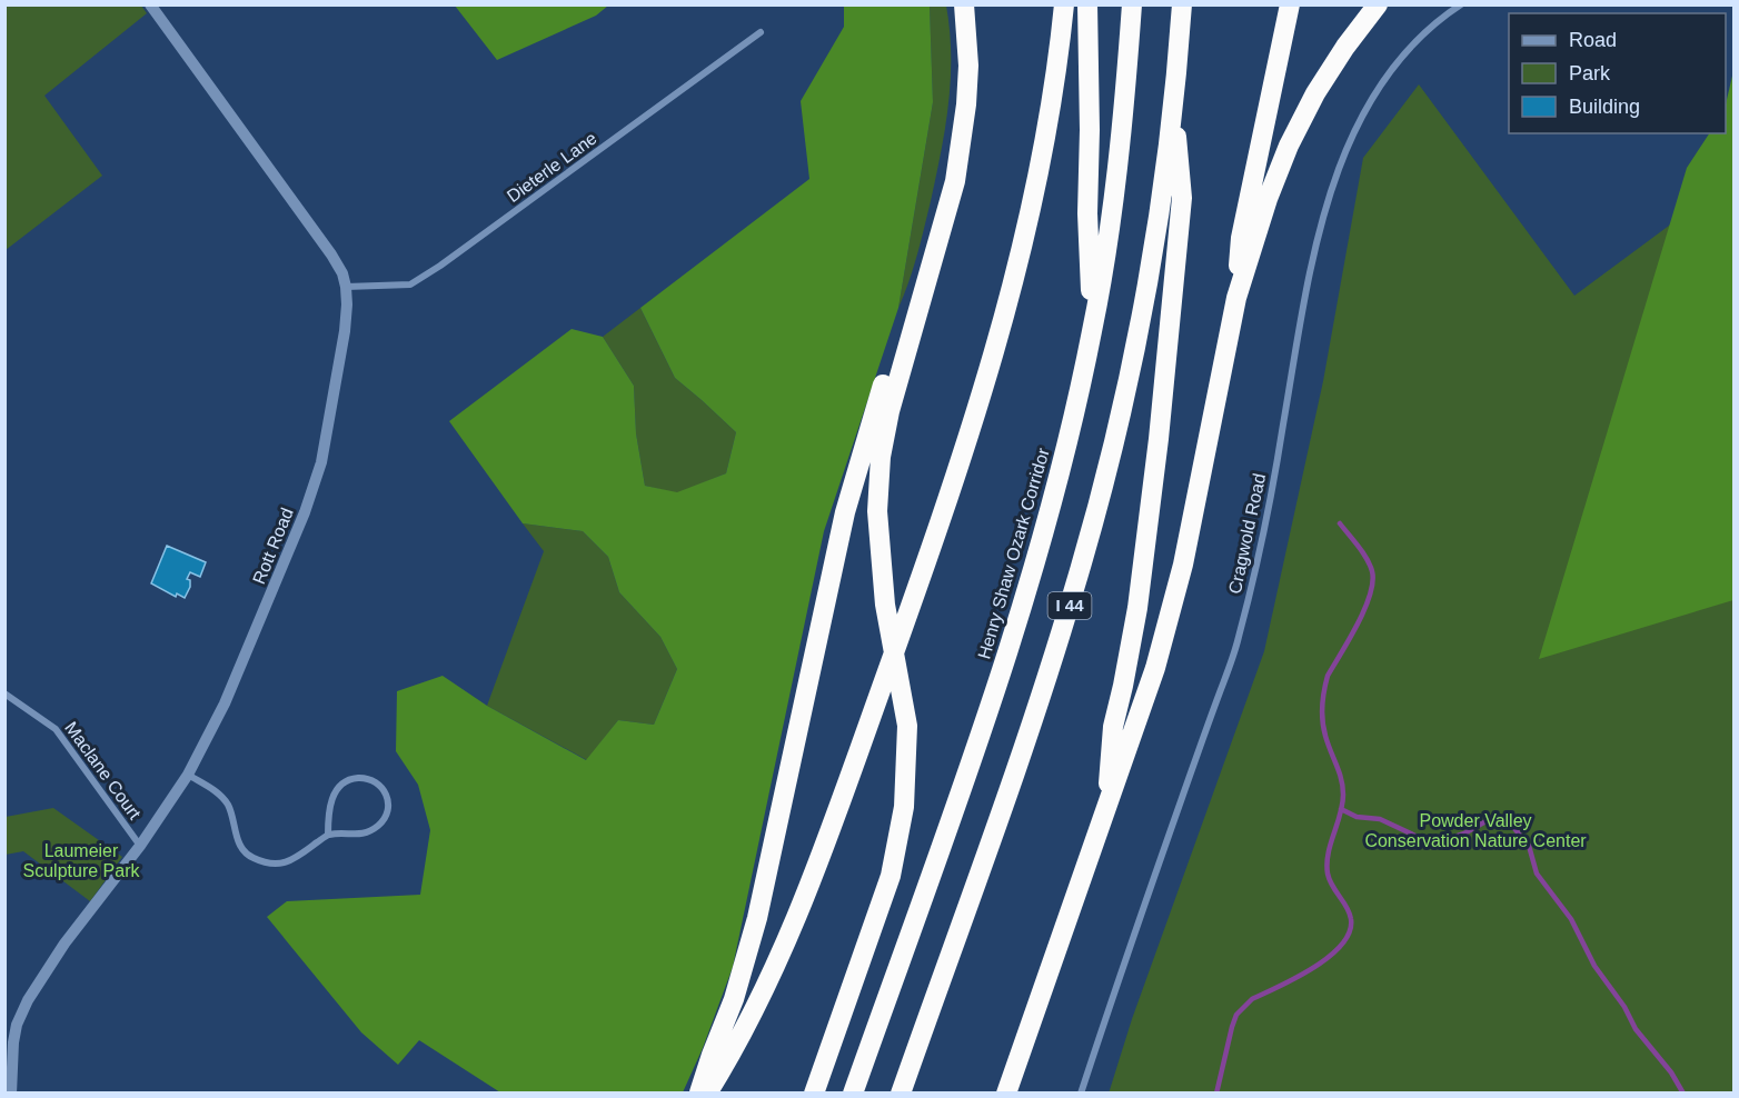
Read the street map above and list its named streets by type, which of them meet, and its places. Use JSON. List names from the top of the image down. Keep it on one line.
{"streets":{"highway":["Henry Shaw Ozark Corridor","I 44"],"street":["Dieterle Lane","Cragwold Road","Rott Road","Maclane Court"]},"crossings":[["Dieterle Lane","Rott Road"],["Rott Road","Maclane Court"]],"parks":["Powder Valley Conservation Nature Center","Laumeier Sculpture Park"],"legend":["Road","Park","Building"]}
